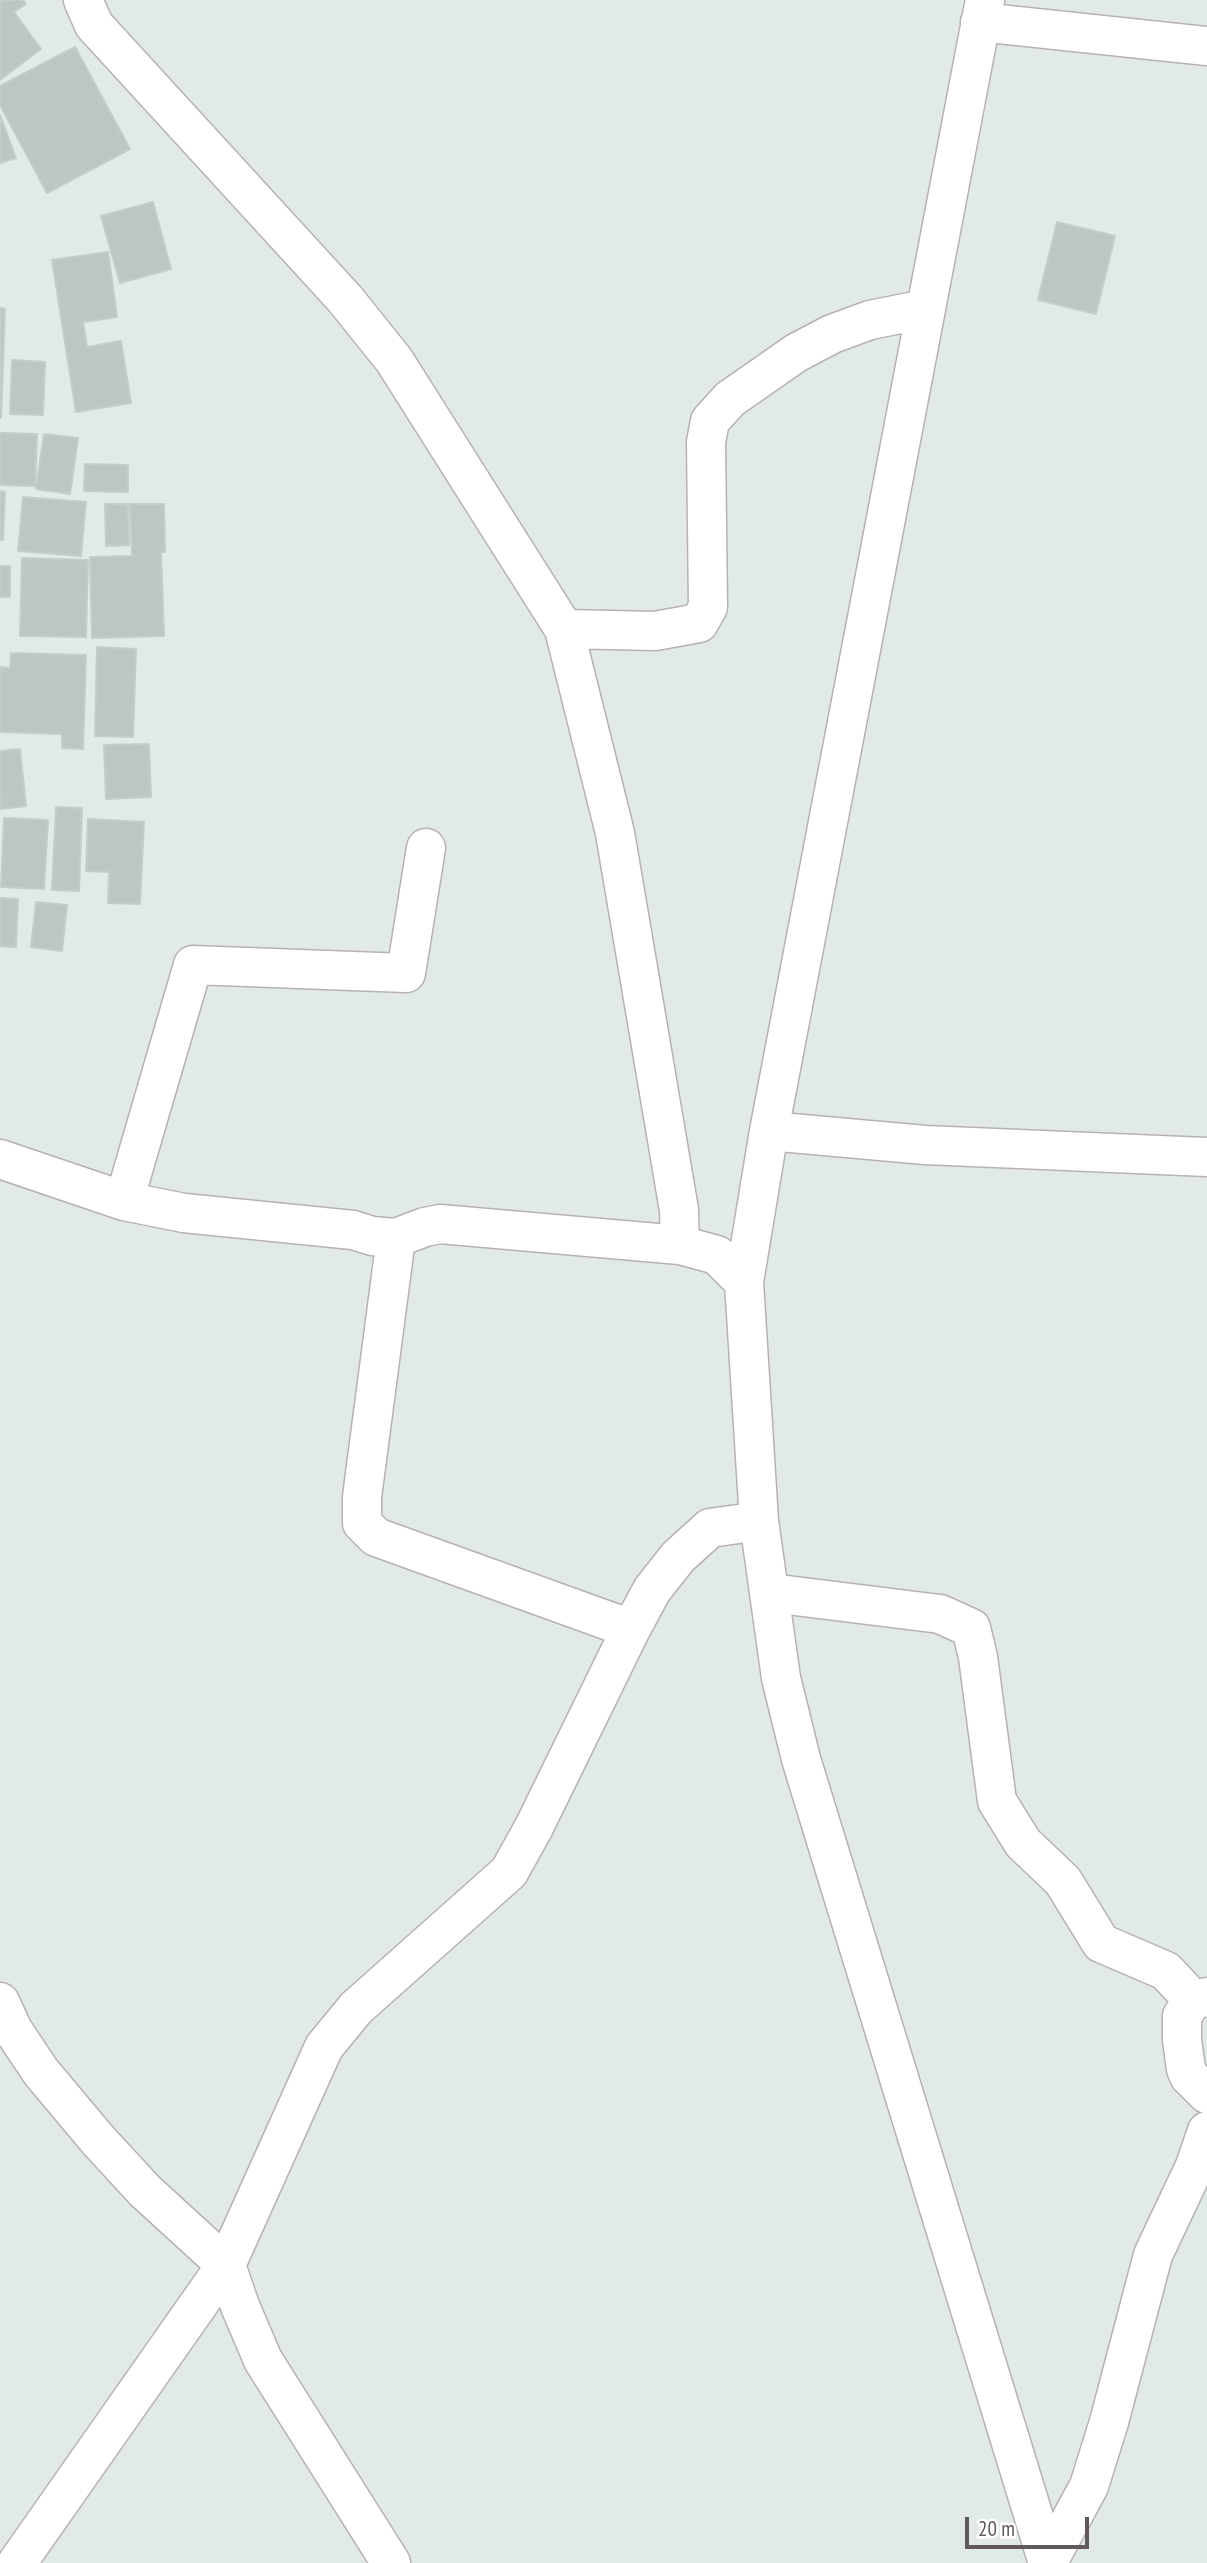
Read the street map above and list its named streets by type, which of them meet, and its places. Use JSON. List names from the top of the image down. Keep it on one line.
{"scale_bar":"20 m"}
